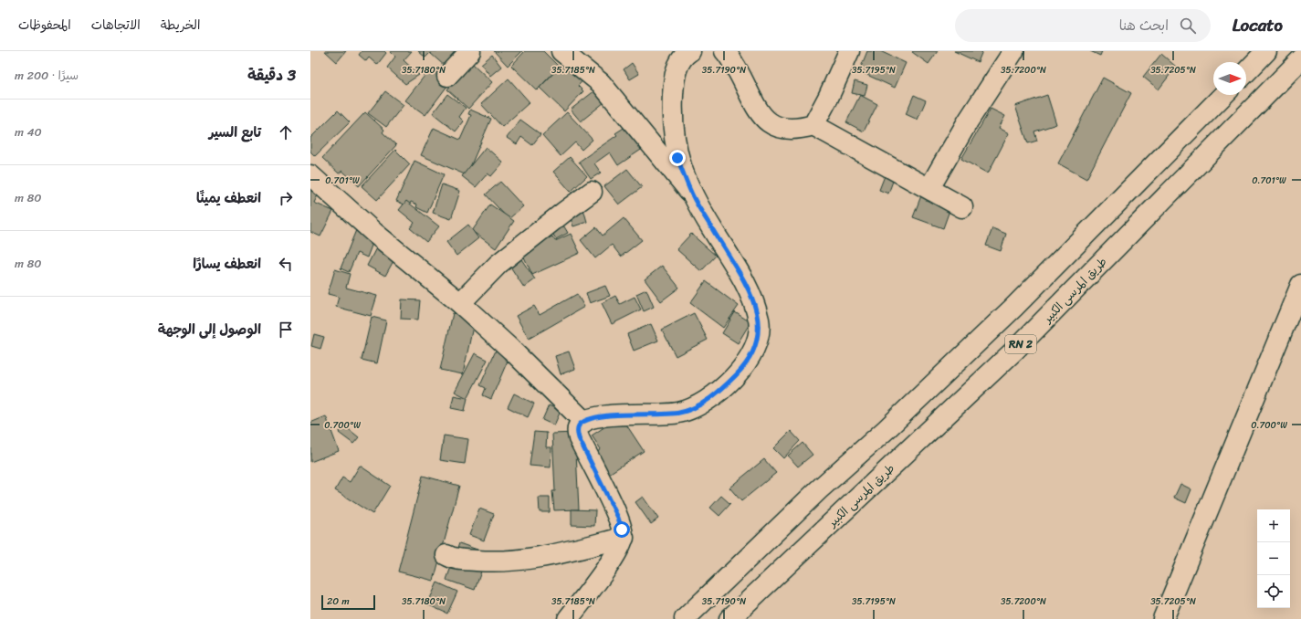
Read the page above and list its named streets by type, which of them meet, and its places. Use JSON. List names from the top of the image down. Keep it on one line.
{"streets":{"main road":["طريق المرسى الكبير","RN 2"]},"scale_bar":"20 m","north":"right","page":{"header":"Locato","search":"ابحث هنا","nav":["الخريطة","الاتجاهات","المحفوظات"],"heading":["3 دقيقة","سيرًا · 200 m"],"list":[["تابع السير","40 m"],["انعطف يمينًا","80 m"],["انعطف يسارًا","80 m"],"الوصول إلى الوجهة"],"map_buttons":["+","−"],"scale":"20 m"},"coordinates":["35.7180°N","35.7185°N","35.7190°N","35.7195°N","35.7200°N","35.7205°N","0.701°W","0.700°W"]}
